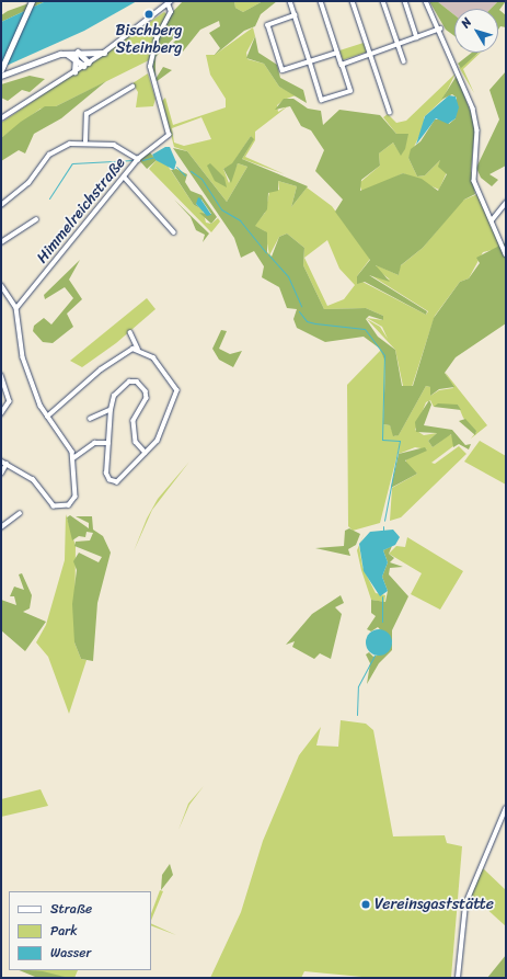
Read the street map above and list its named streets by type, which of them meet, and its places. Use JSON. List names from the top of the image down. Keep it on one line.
{"streets":{"street":["Himmelreichstraße"]},"places":["Bischberg Steinberg","Vereinsgaststätte"],"legend":["Straße","Park","Wasser"],"north":"top left"}
